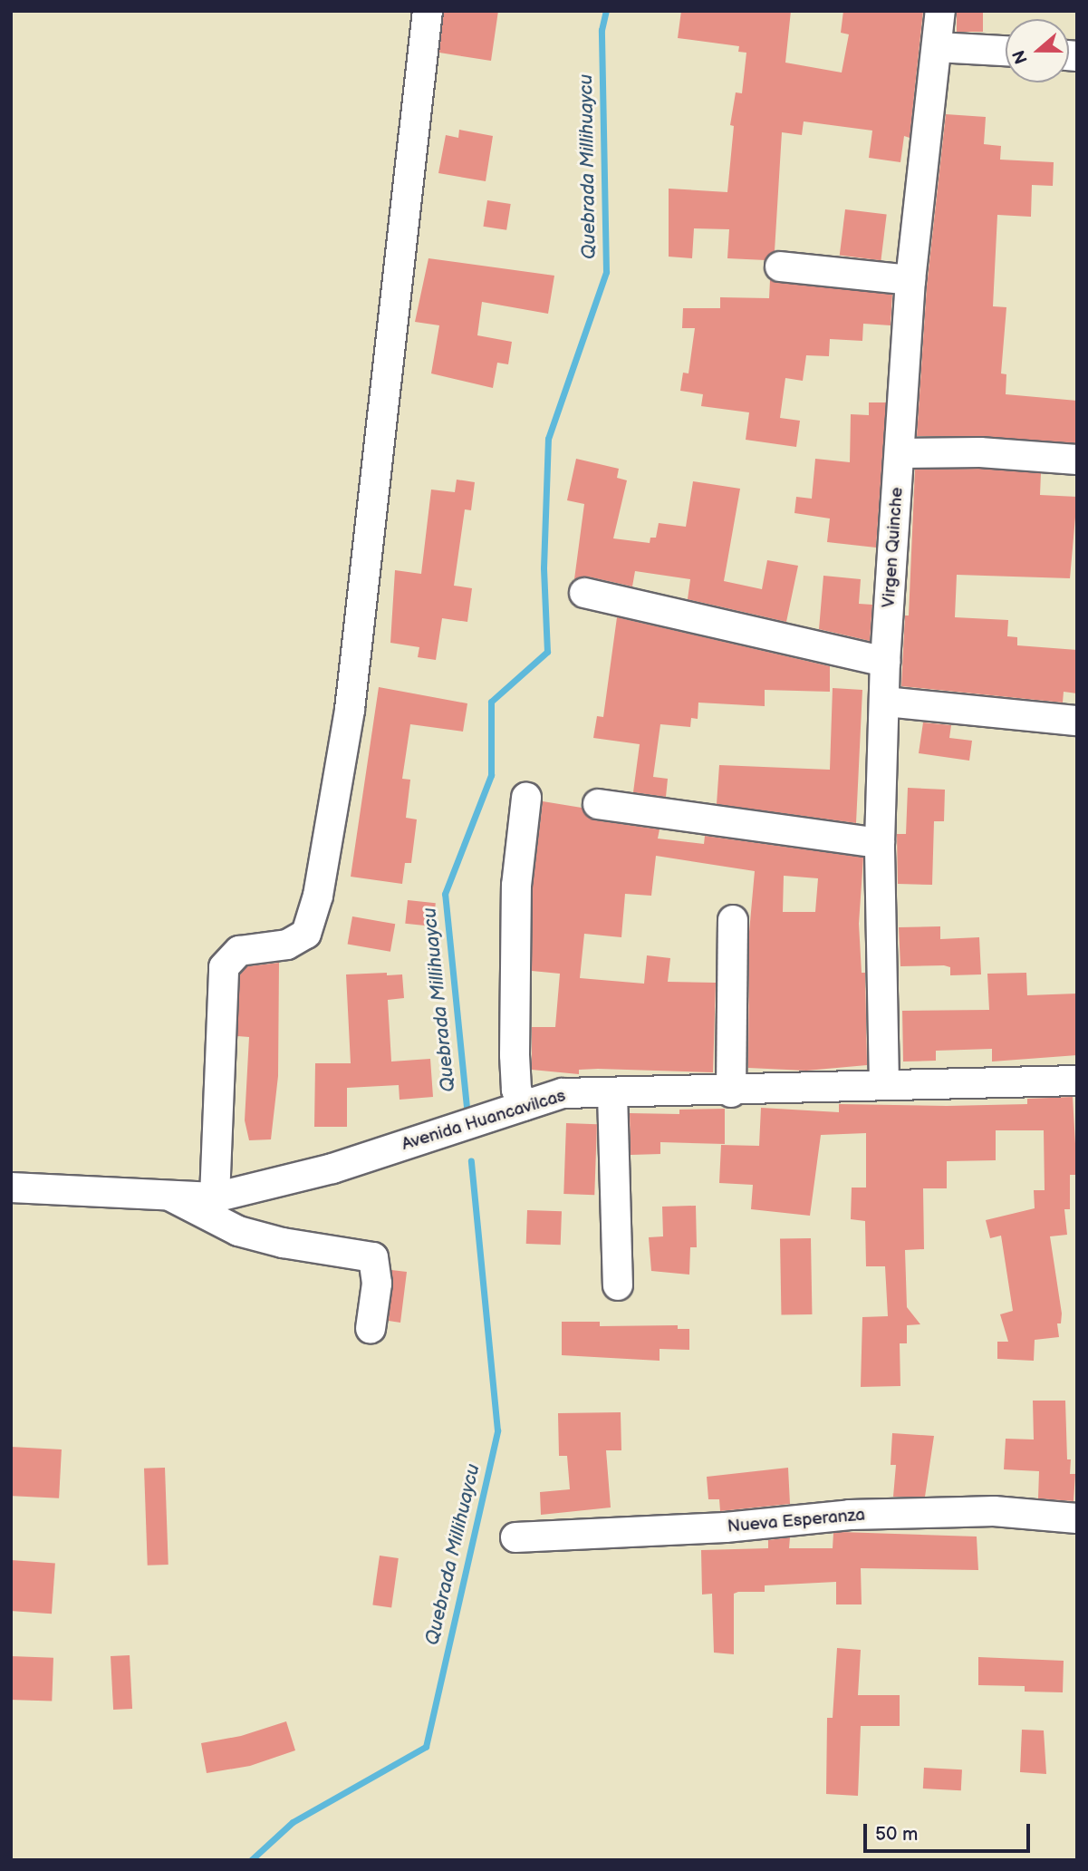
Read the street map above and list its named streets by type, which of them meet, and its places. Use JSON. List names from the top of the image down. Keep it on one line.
{"streets":{"street":["Virgen Quinche","Avenida Huancavilcas","Nueva Esperanza"]},"crossings":[["Virgen Quinche","Avenida Huancavilcas"]],"water":["Quebrada Millihuaycu"],"scale_bar":"50 m","north":"left"}
